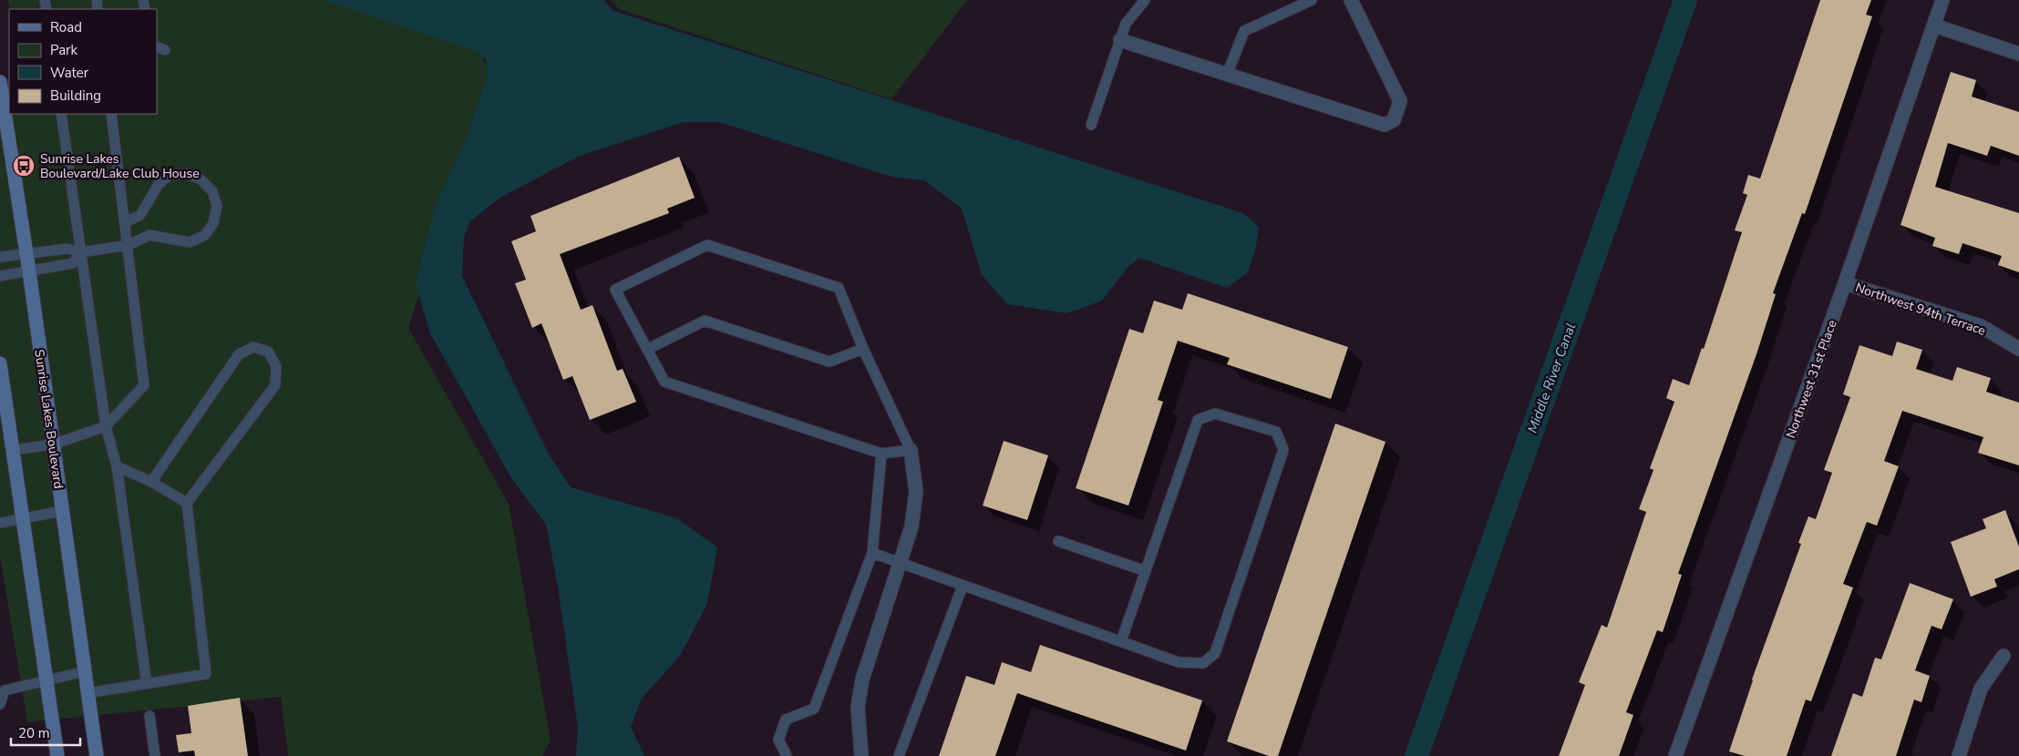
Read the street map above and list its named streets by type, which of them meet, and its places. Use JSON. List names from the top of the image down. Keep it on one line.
{"streets":{"street":["Northwest 94th Terrace","Northwest 31st Place","Sunrise Lakes Boulevard"]},"crossings":[["Northwest 94th Terrace","Northwest 31st Place"]],"water":["Middle River Canal"],"places":{"bus stop":["Sunrise Lakes Boulevard/Lake Club House"]},"legend":["Road","Park","Water","Building"],"scale_bar":"20 m"}
